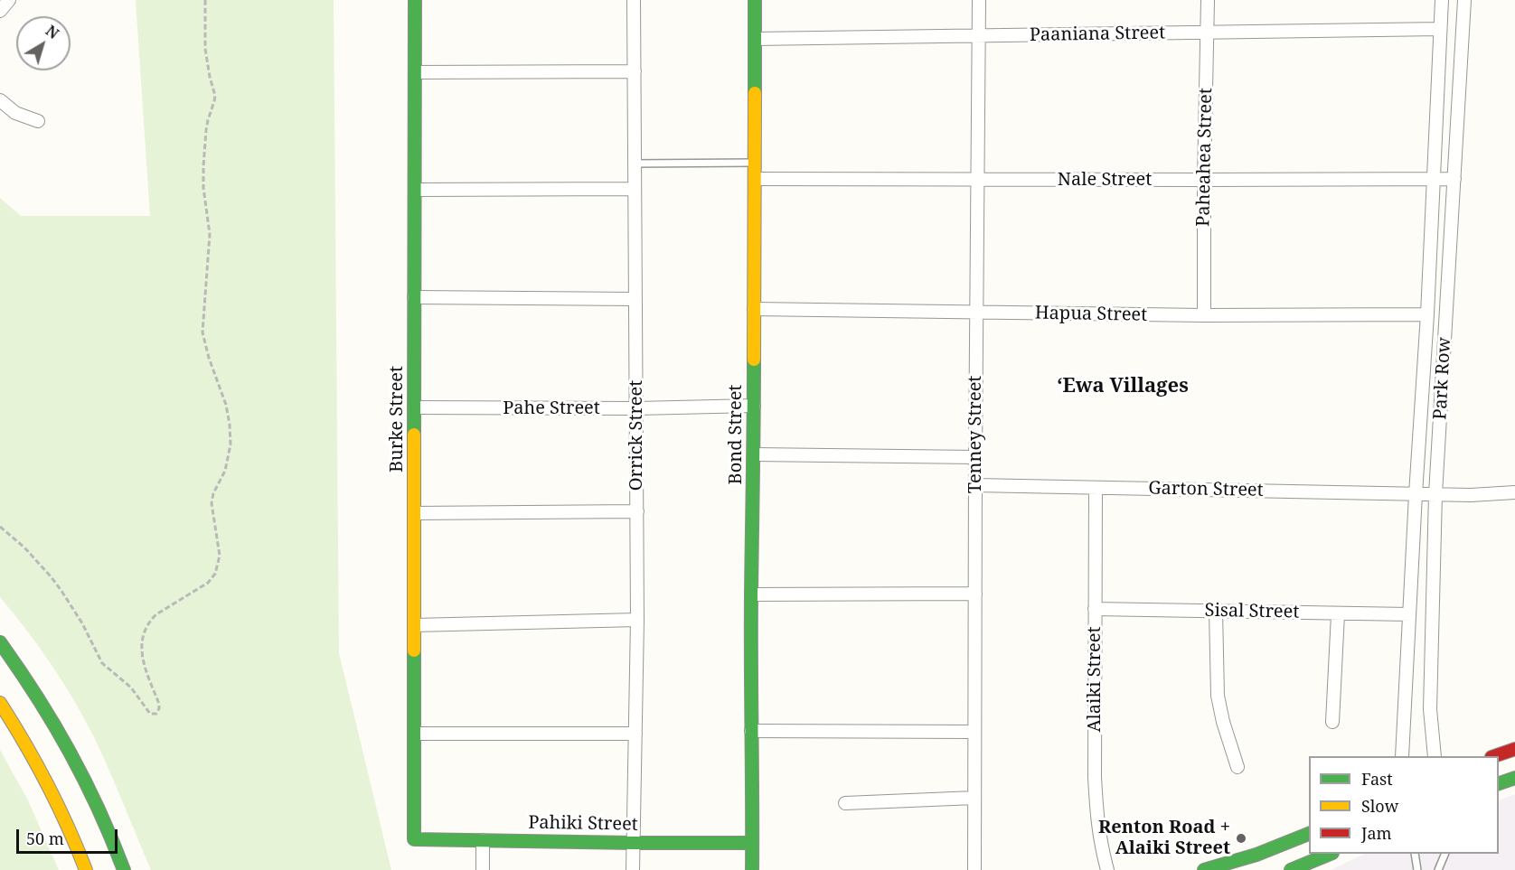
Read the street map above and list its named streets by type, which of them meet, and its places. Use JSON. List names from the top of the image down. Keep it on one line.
{"streets":{"street":["Paaniana Street","Paheahea Street","Nale Street","Hapua Street","Park Row","Pahe Street","Burke Street","Bond Street","Tenney Street","Orrick Street","Garton Street","Sisal Street","Alaiki Street","Pahiki Street"]},"crossings":[["Paaniana Street","Paheahea Street"],["Paaniana Street","Park Row"],["Paaniana Street","Bond Street"],["Paaniana Street","Tenney Street"],["Paheahea Street","Nale Street"],["Paheahea Street","Hapua Street"],["Nale Street","Park Row"],["Nale Street","Bond Street"],["Nale Street","Tenney Street"],["Hapua Street","Park Row"],["Hapua Street","Bond Street"],["Hapua Street","Tenney Street"],["Park Row","Garton Street"],["Park Row","Sisal Street"],["Pahe Street","Burke Street"],["Pahe Street","Bond Street"],["Pahe Street","Orrick Street"],["Burke Street","Pahiki Street"],["Bond Street","Pahiki Street"],["Tenney Street","Garton Street"],["Orrick Street","Pahiki Street"],["Garton Street","Alaiki Street"],["Sisal Street","Alaiki Street"]],"districts":["‘Ewa Villages"],"places":["Renton Road + Alaiki Street"],"legend":["Fast","Slow","Jam"],"scale_bar":"50 m","north":"top right"}
